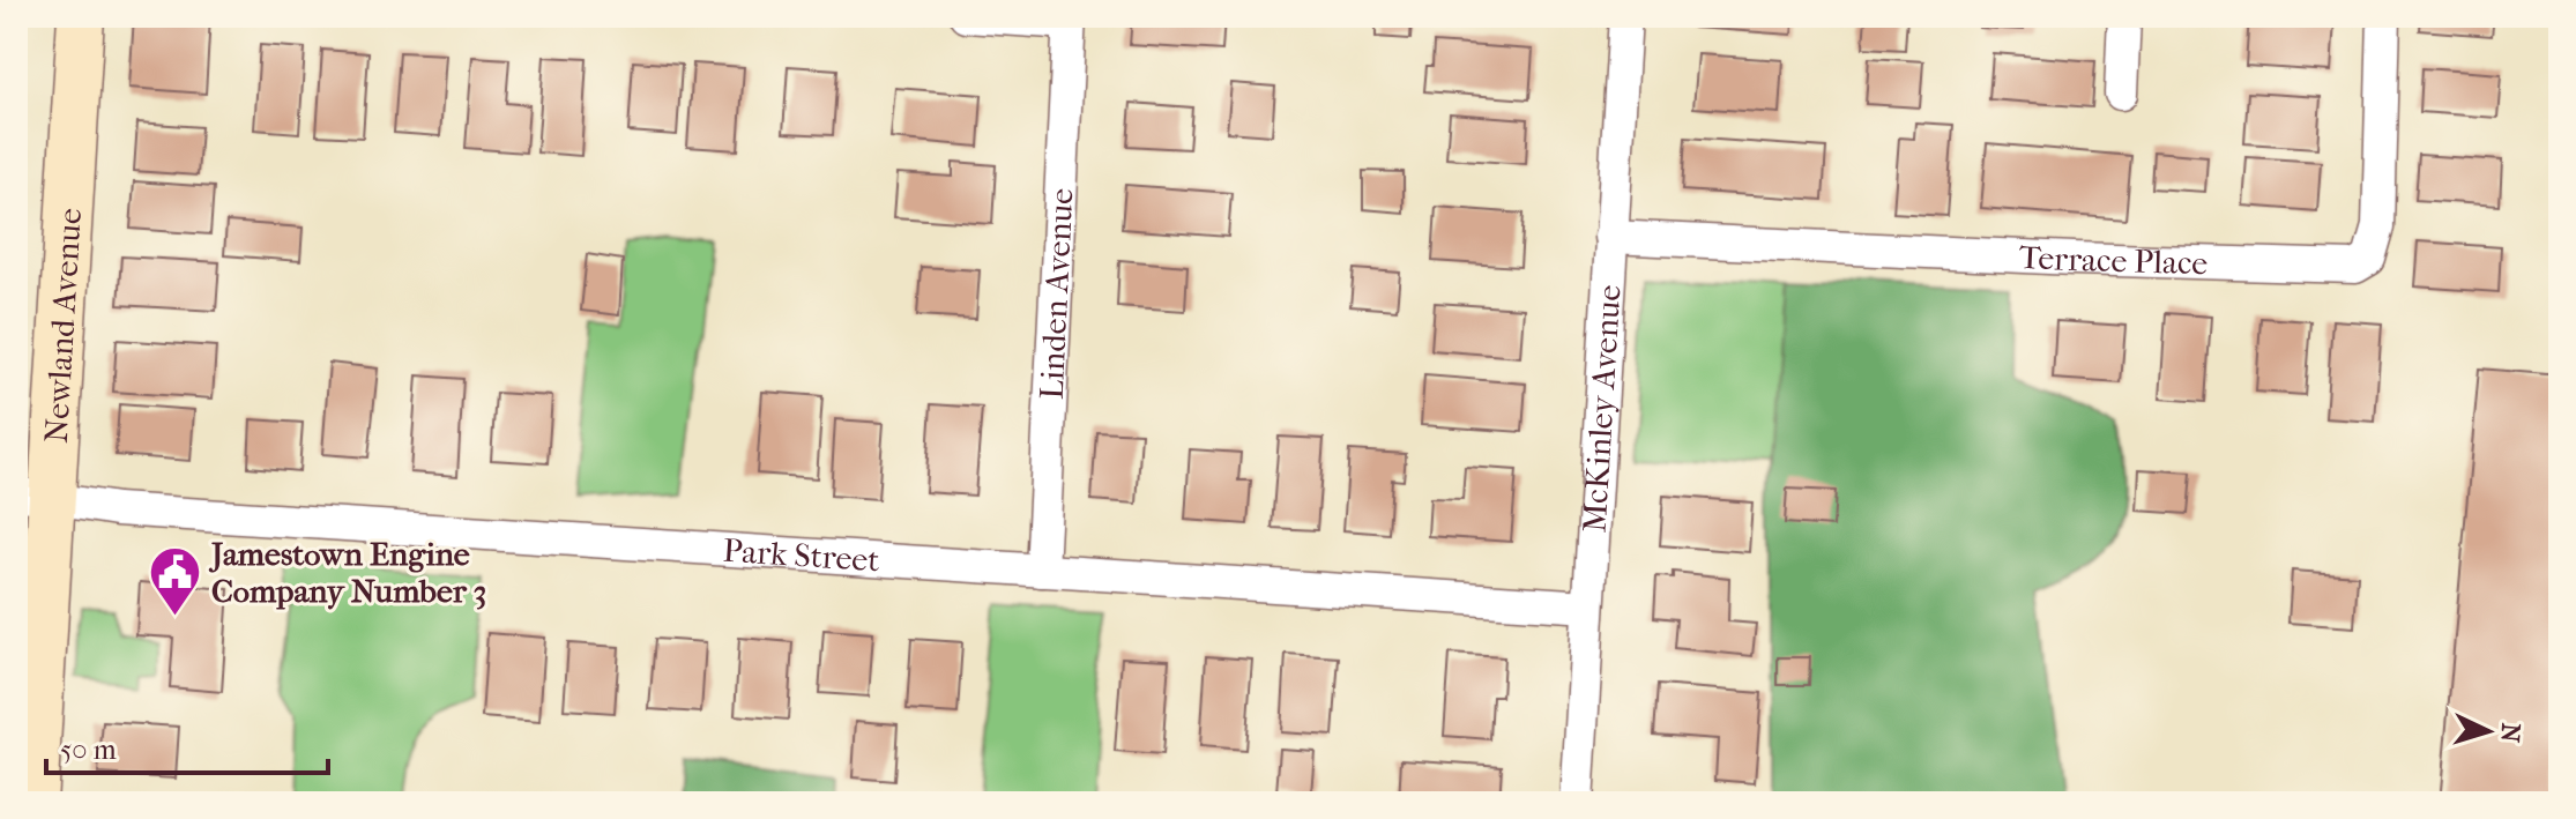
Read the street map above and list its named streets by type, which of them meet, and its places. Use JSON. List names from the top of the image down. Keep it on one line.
{"streets":{"street":["Terrace Place","Linden Avenue","Newland Avenue","McKinley Avenue","Park Street"]},"crossings":[["Terrace Place","McKinley Avenue"],["Linden Avenue","Park Street"],["Newland Avenue","Park Street"],["McKinley Avenue","Park Street"]],"places":{"public building":["Jamestown Engine Company Number 3"]},"scale_bar":"50 m","north":"right"}
